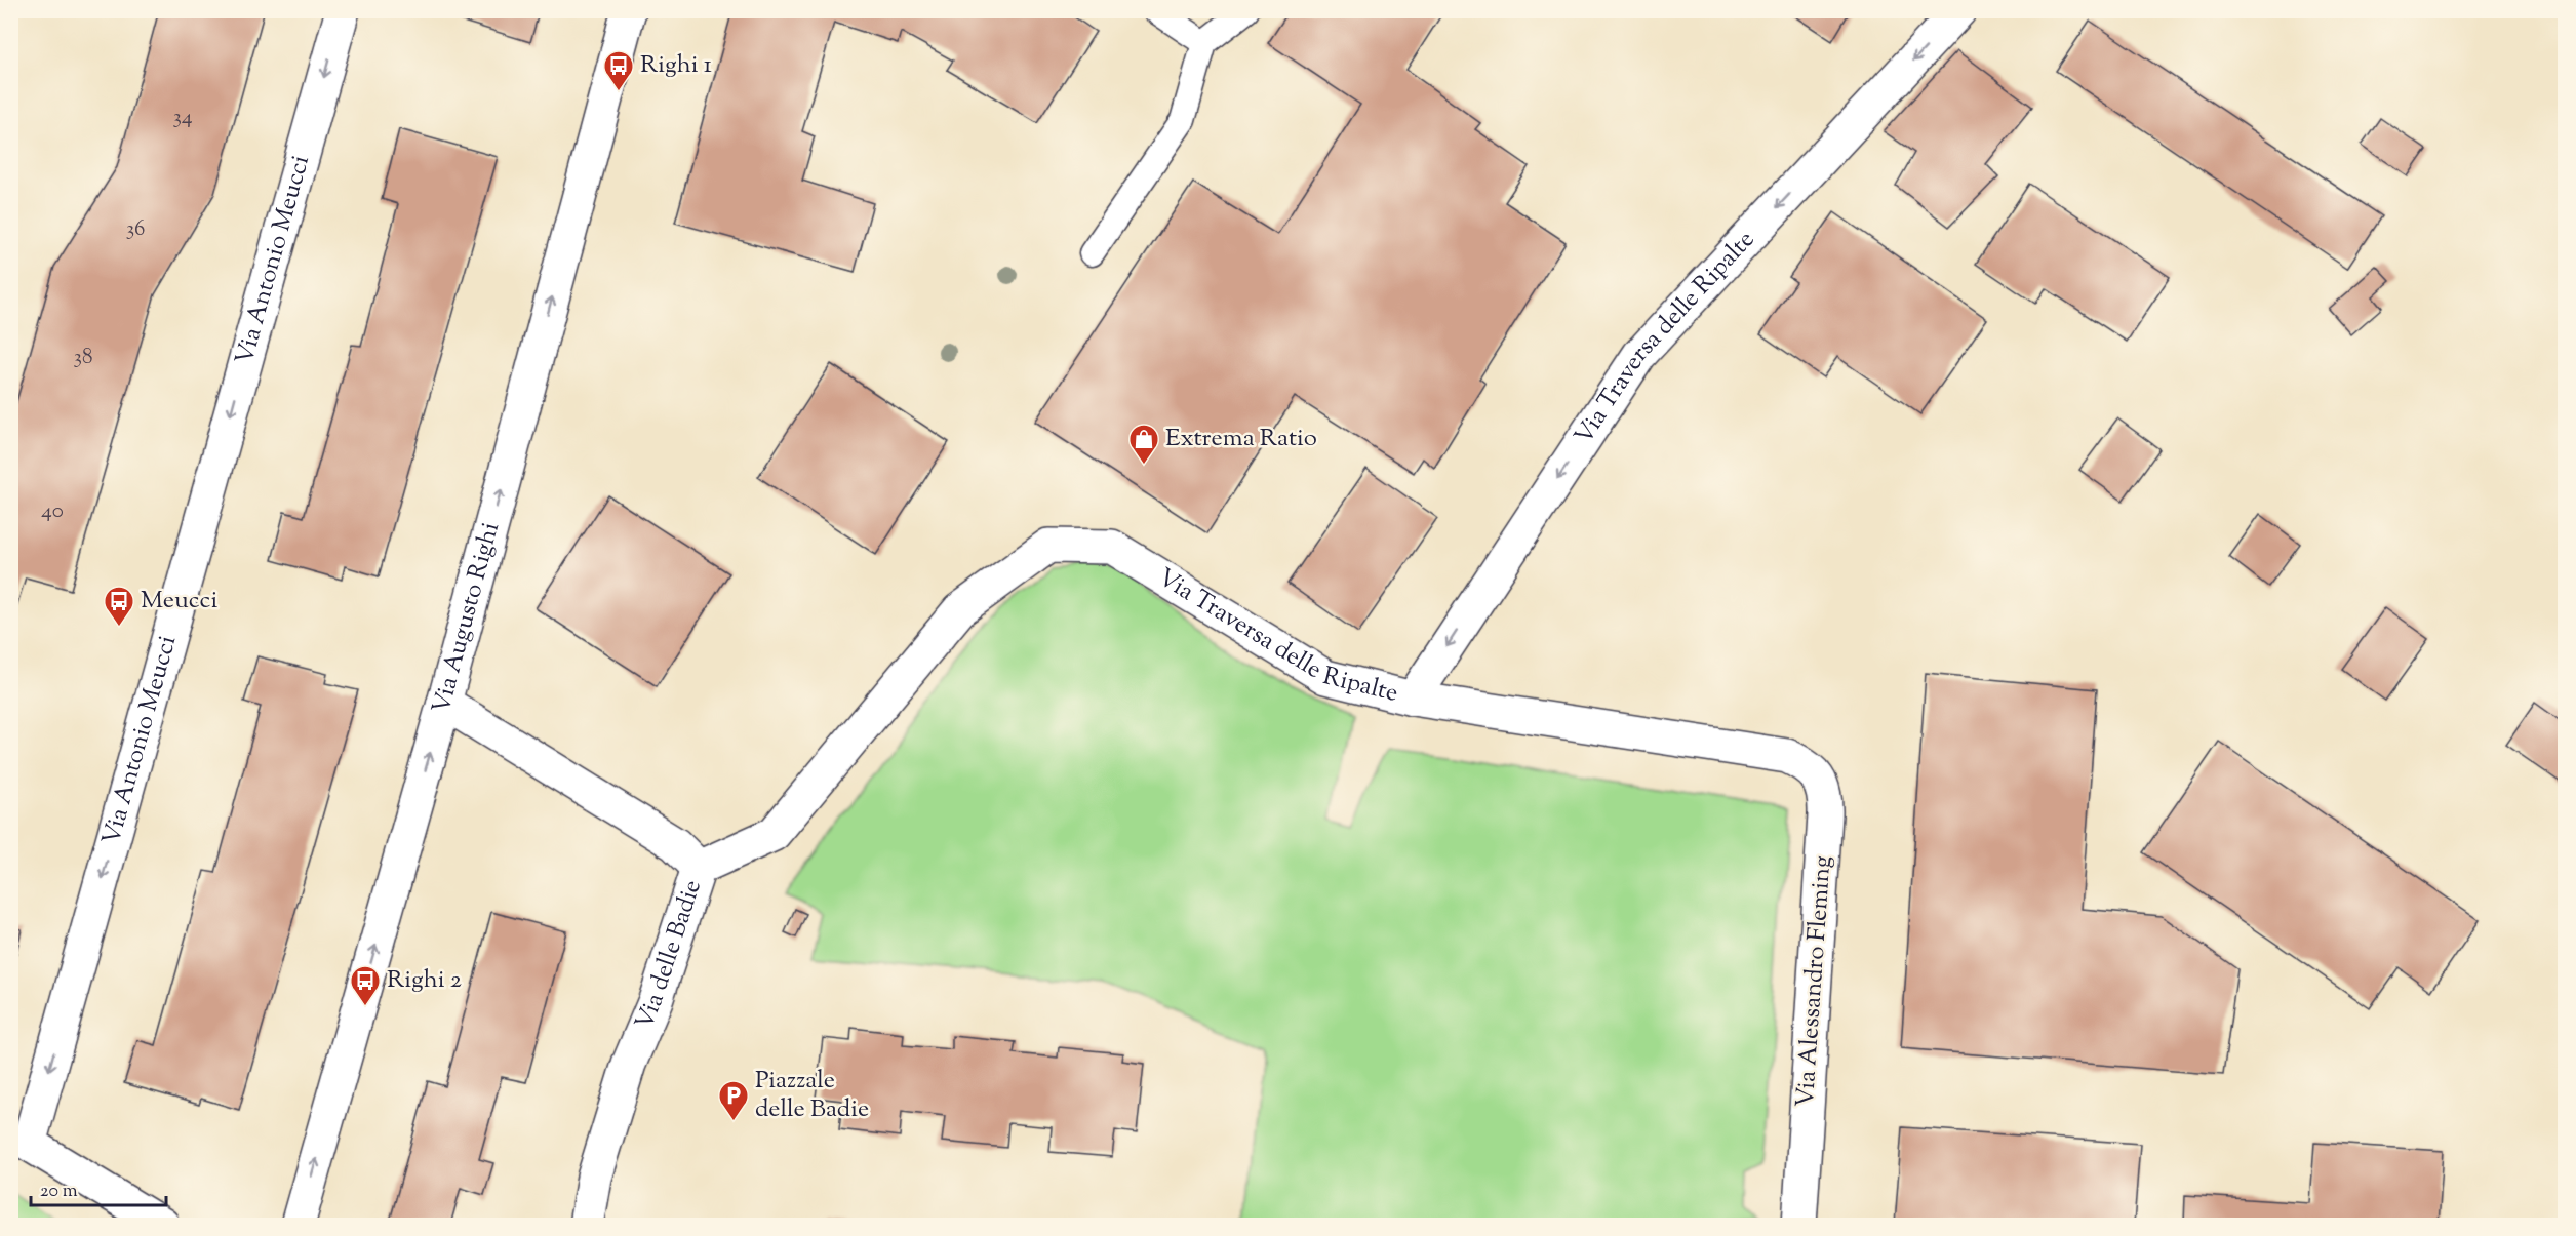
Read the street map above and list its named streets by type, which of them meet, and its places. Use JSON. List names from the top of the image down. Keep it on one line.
{"streets":{"street":["Via Antonio Meucci","Via Traversa delle Ripalte","Via Augusto Righi","Via delle Badie","Via Alessandro Fleming"]},"crossings":[["Via Traversa delle Ripalte","Via delle Badie"],["Via Traversa delle Ripalte","Via Alessandro Fleming"],["Via Augusto Righi","Via delle Badie"]],"one_way":["Via Antonio Meucci","Via Traversa delle Ripalte","Via Augusto Righi"],"places":{"bus stop":["Righi 1","Meucci","Righi 2"],"shop":["Extrema Ratio"],"parking":["Piazzale delle Badie"]},"house_numbers":["34","36","38","40"],"scale_bar":"20 m"}
